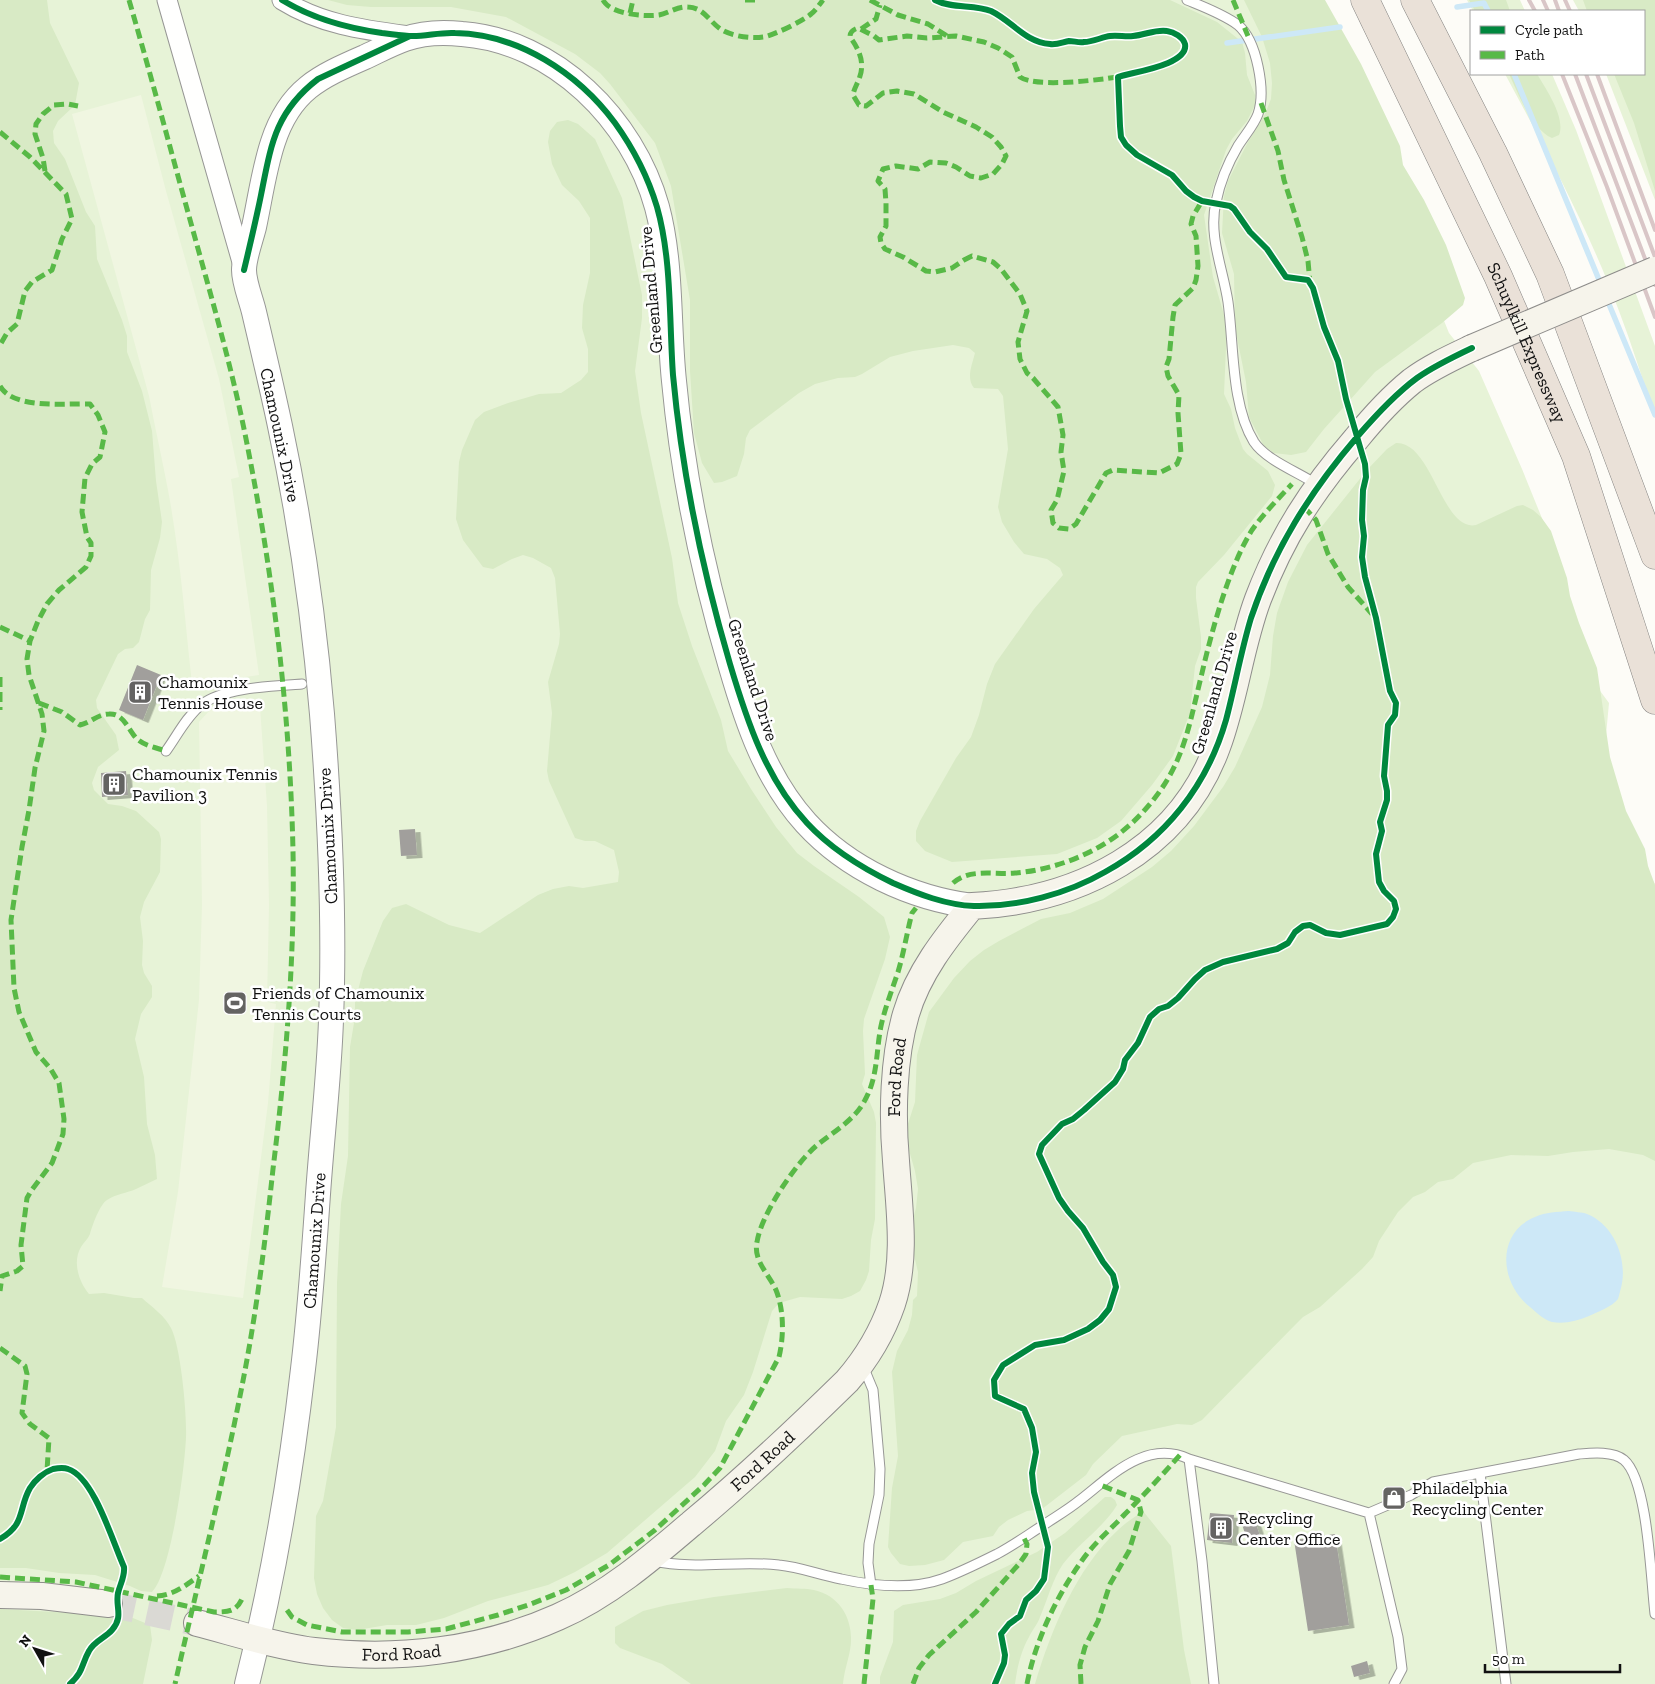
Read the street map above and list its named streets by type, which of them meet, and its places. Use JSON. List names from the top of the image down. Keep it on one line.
{"streets":{"highway":["Schuylkill Expressway"],"main road":["Greenland Drive","Ford Road"],"street":["Chamounix Drive"]},"crossings":[["Greenland Drive","Chamounix Drive"],["Greenland Drive","Ford Road"],["Chamounix Drive","Ford Road"]],"places":{"building":["Chamounix Tennis House","Chamounix Tennis Pavilion 3","Recycling Center Office"],"sports":["Friends of Chamounix Tennis Courts"],"shop":["Philadelphia Recycling Center"]},"legend":["Cycle path","Path"],"scale_bar":"50 m","north":"top left"}
